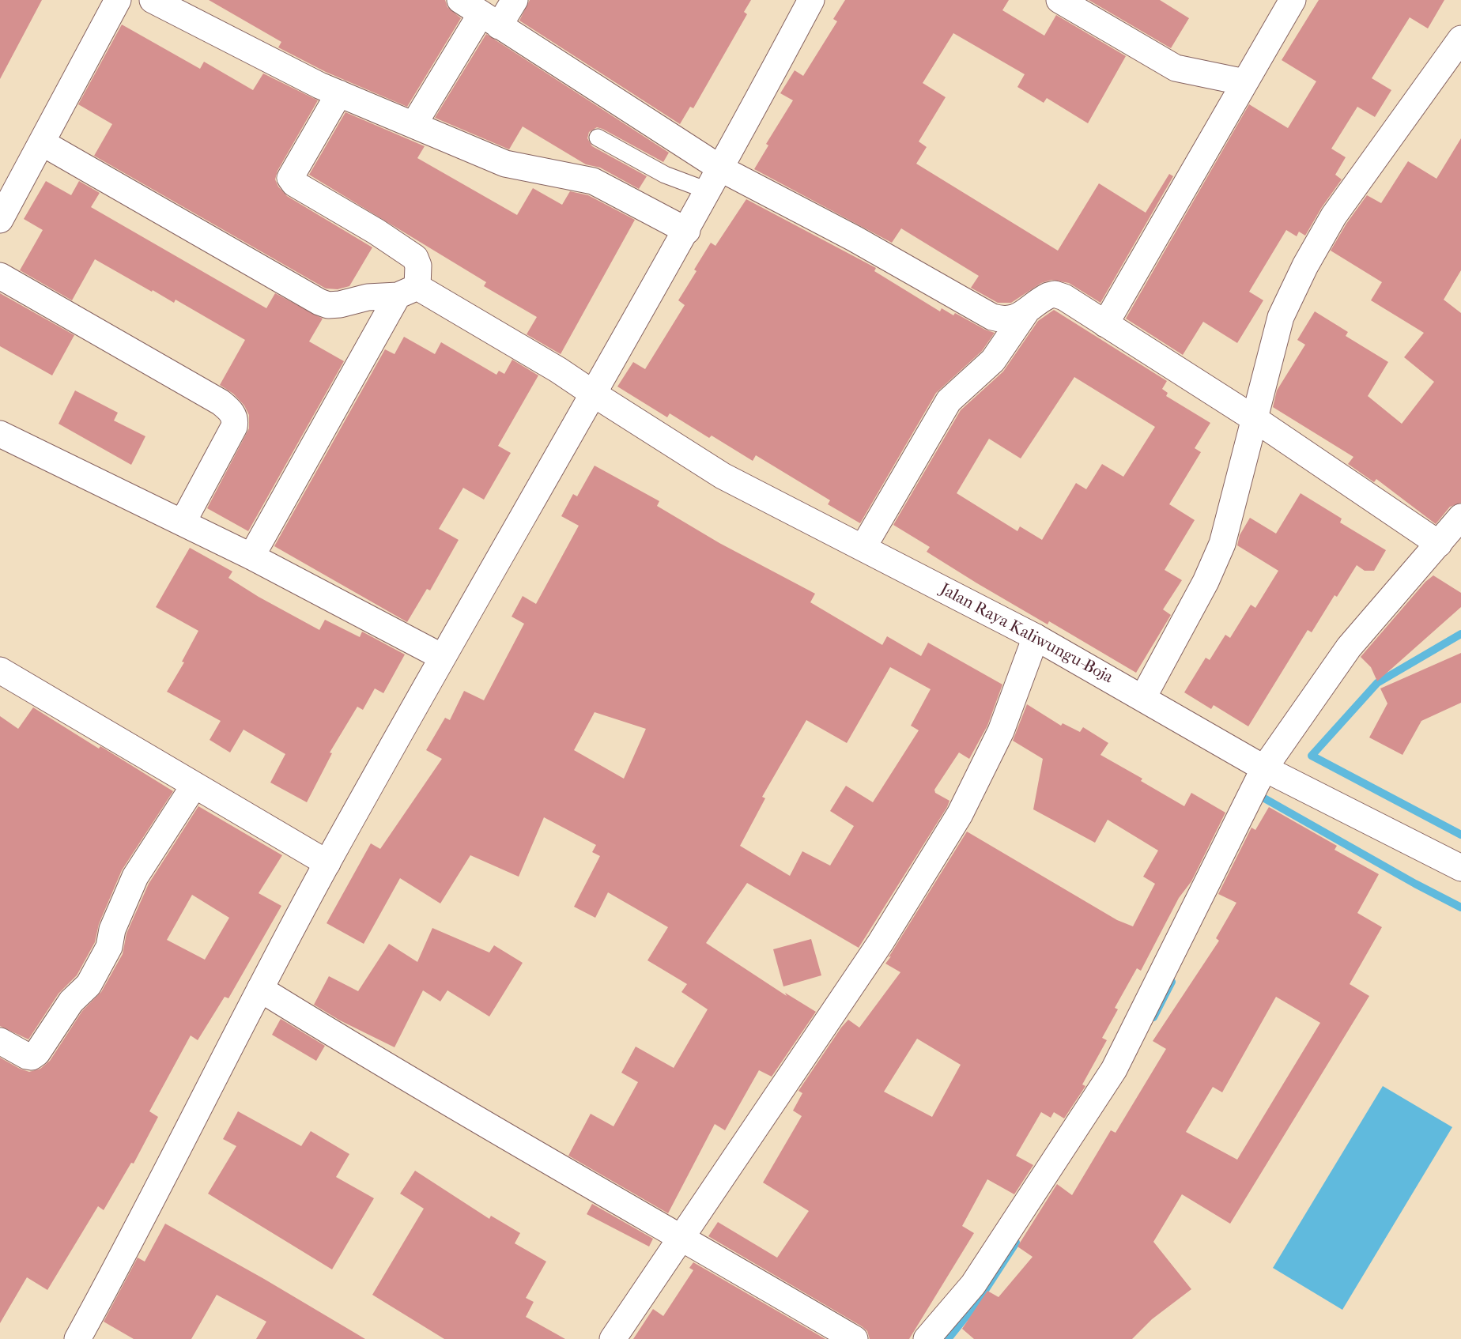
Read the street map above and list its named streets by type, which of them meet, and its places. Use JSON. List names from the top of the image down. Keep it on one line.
{"streets":{"street":["Jalan Raya Kaliwungu-Boja"]}}
